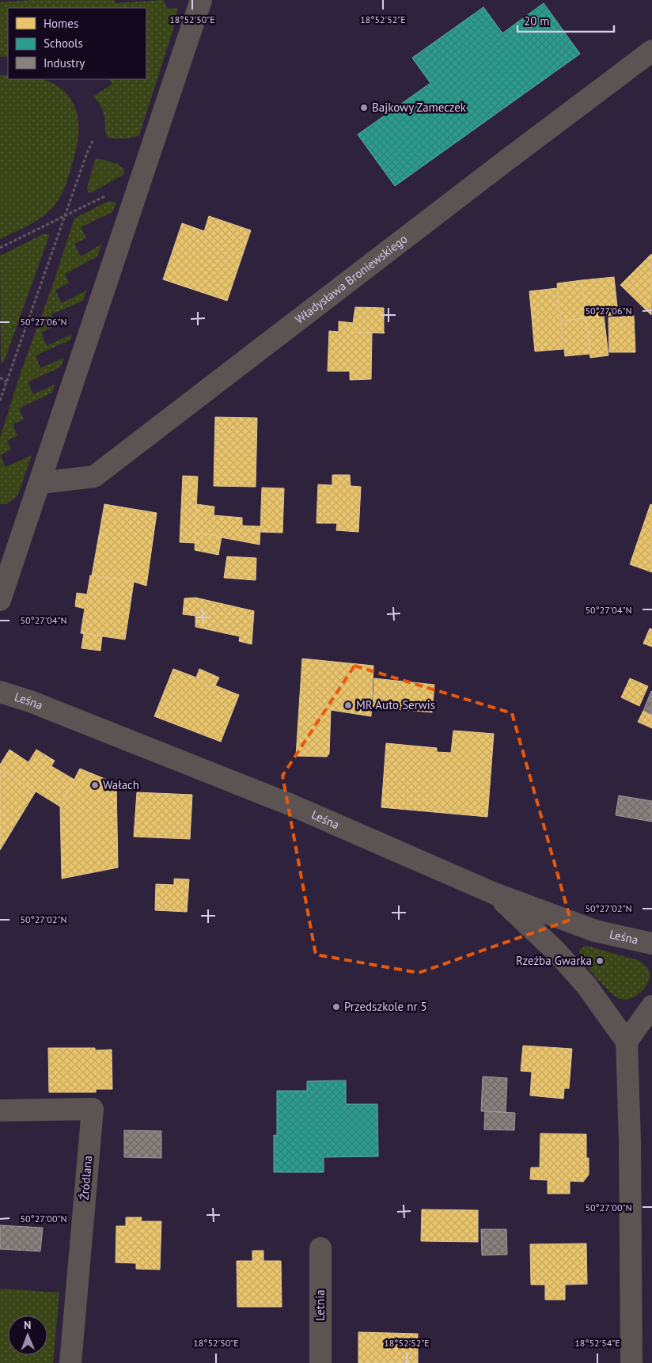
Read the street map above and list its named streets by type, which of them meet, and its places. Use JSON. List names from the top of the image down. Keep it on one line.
{"streets":{"street":["Władysława Broniewskiego","Leśna","Źródlana","Letnia"]},"places":["Bajkowy Zameczek","MR Auto Serwis","Wałach","Rzeźba Gwarka","Przedszkole nr 5"],"legend":["Homes","Schools","Industry"],"scale_bar":"20 m","north":"top","coordinates":["18°52'50\"E","18°52'52\"E","50°27'06\"N","50°27'04\"N","50°27'02\"N","50°27'00\"N","18°52'54\"E"]}
